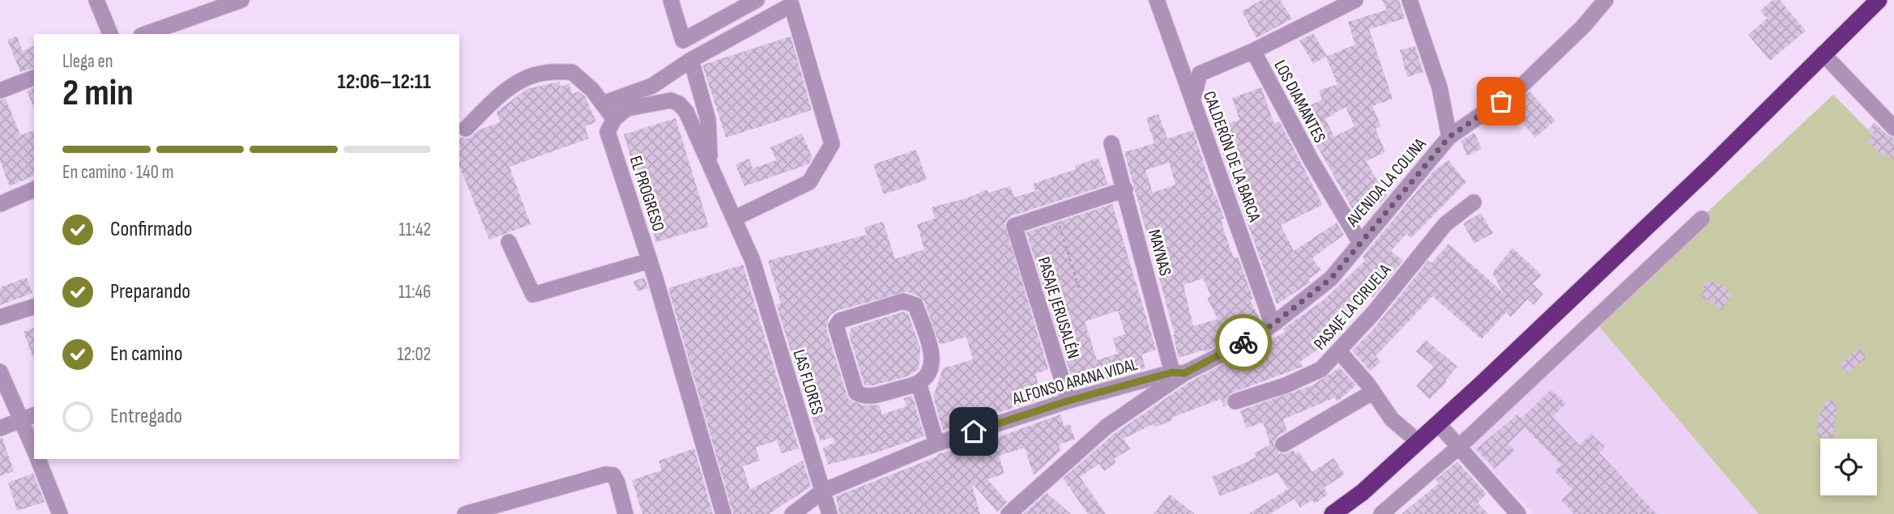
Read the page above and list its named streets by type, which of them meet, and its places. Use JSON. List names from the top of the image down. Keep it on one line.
{"streets":{"street":["LOS DIAMANTES","CALDERÓN DE LA BARCA","AVENIDA LA COLINA","EL PROGRESO","MAYNAS","PASAJE LA CIRUELA","PASAJE JERUSALÉN","ALFONSO ARANA VIDAL","LAS FLORES"]},"crossings":[["LOS DIAMANTES","CALDERÓN DE LA BARCA"],["LOS DIAMANTES","AVENIDA LA COLINA"],["CALDERÓN DE LA BARCA","AVENIDA LA COLINA"],["AVENIDA LA COLINA","MAYNAS"],["AVENIDA LA COLINA","ALFONSO ARANA VIDAL"],["MAYNAS","ALFONSO ARANA VIDAL"],["PASAJE JERUSALÉN","ALFONSO ARANA VIDAL"],["ALFONSO ARANA VIDAL","LAS FLORES"]],"page":{"heading":["2 min","Llega en","12:06–12:11"],"bar":"En camino · 140 m","list":[["Confirmado","11:42"],["Preparando","11:46"],["En camino","12:02"],"Entregado"]}}
